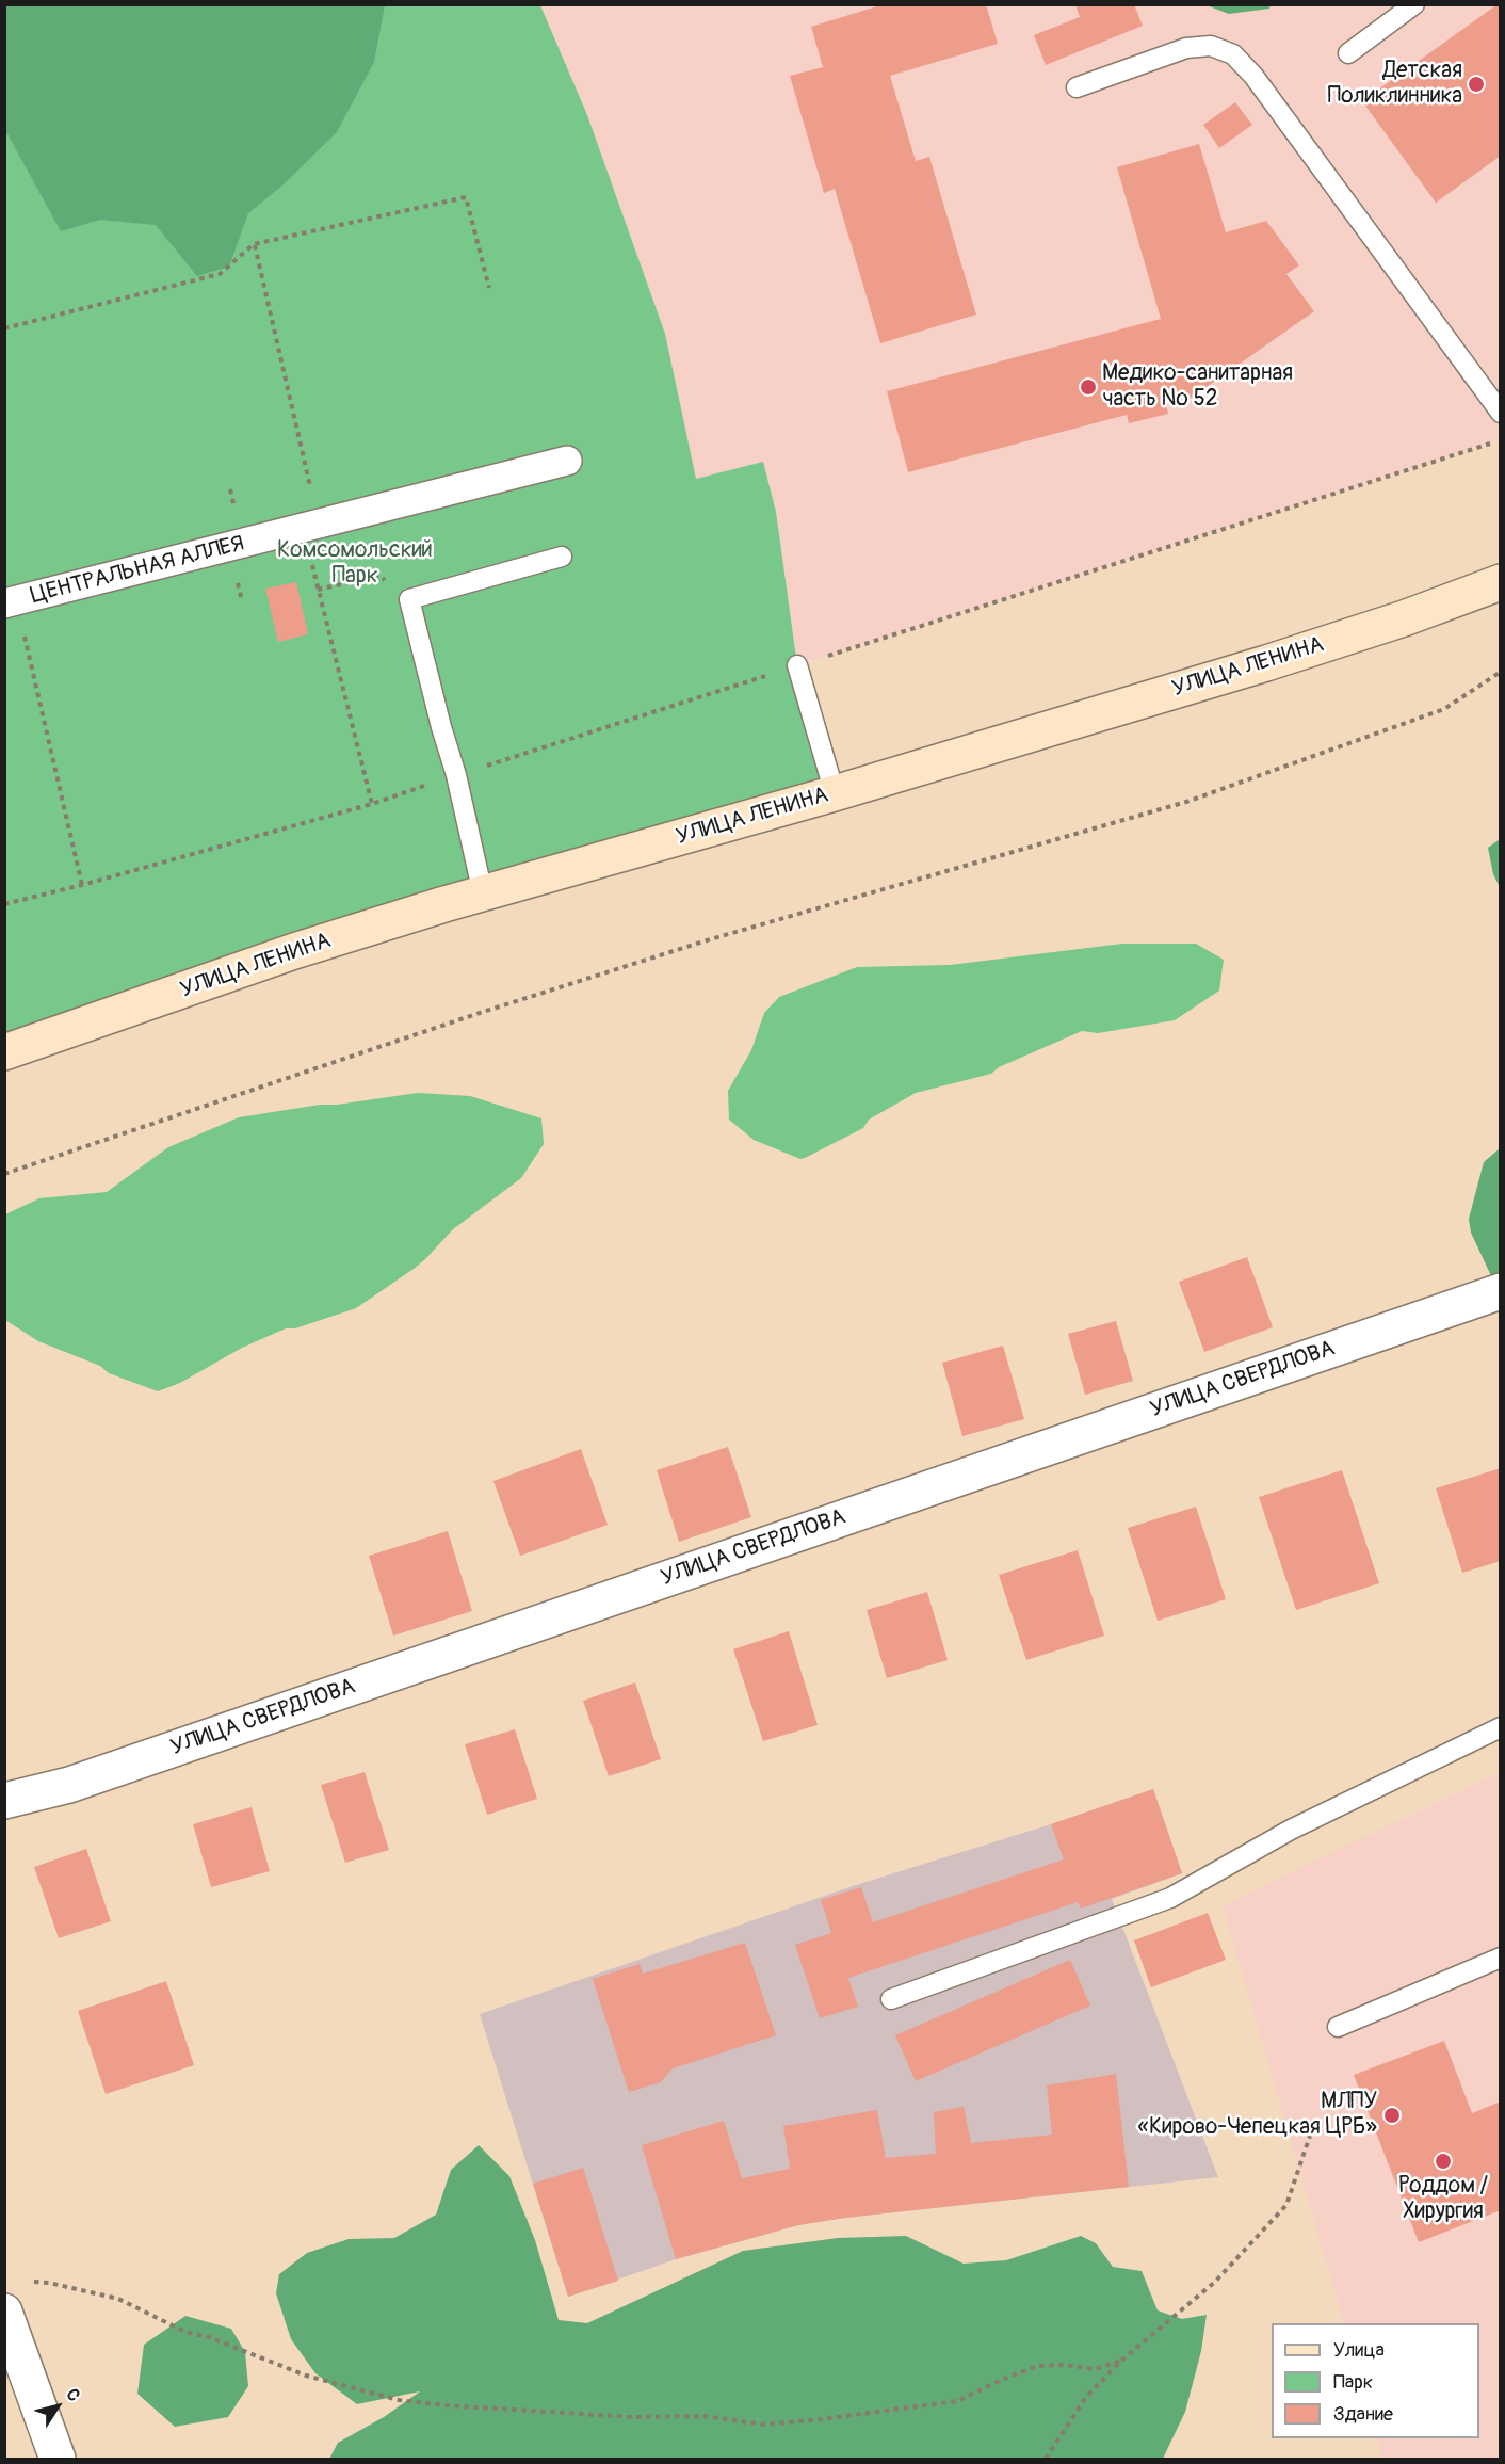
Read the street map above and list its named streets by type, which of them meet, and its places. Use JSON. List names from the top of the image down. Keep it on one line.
{"streets":{"main road":["УЛИЦА ЛЕНИНА"],"street":["ЦЕНТРАЛЬНАЯ АЛЛЕЯ","УЛИЦА СВЕРДЛОВА"]},"parks":["Комсомольский Парк"],"places":["Детская Поликлинника","Медико-санитарная часть № 52","МЛПУ «Кирово-Чепецкая ЦРБ»","Роддом / Хирургия"],"legend":["Улица","Парк","Здание"],"north":"top right"}
